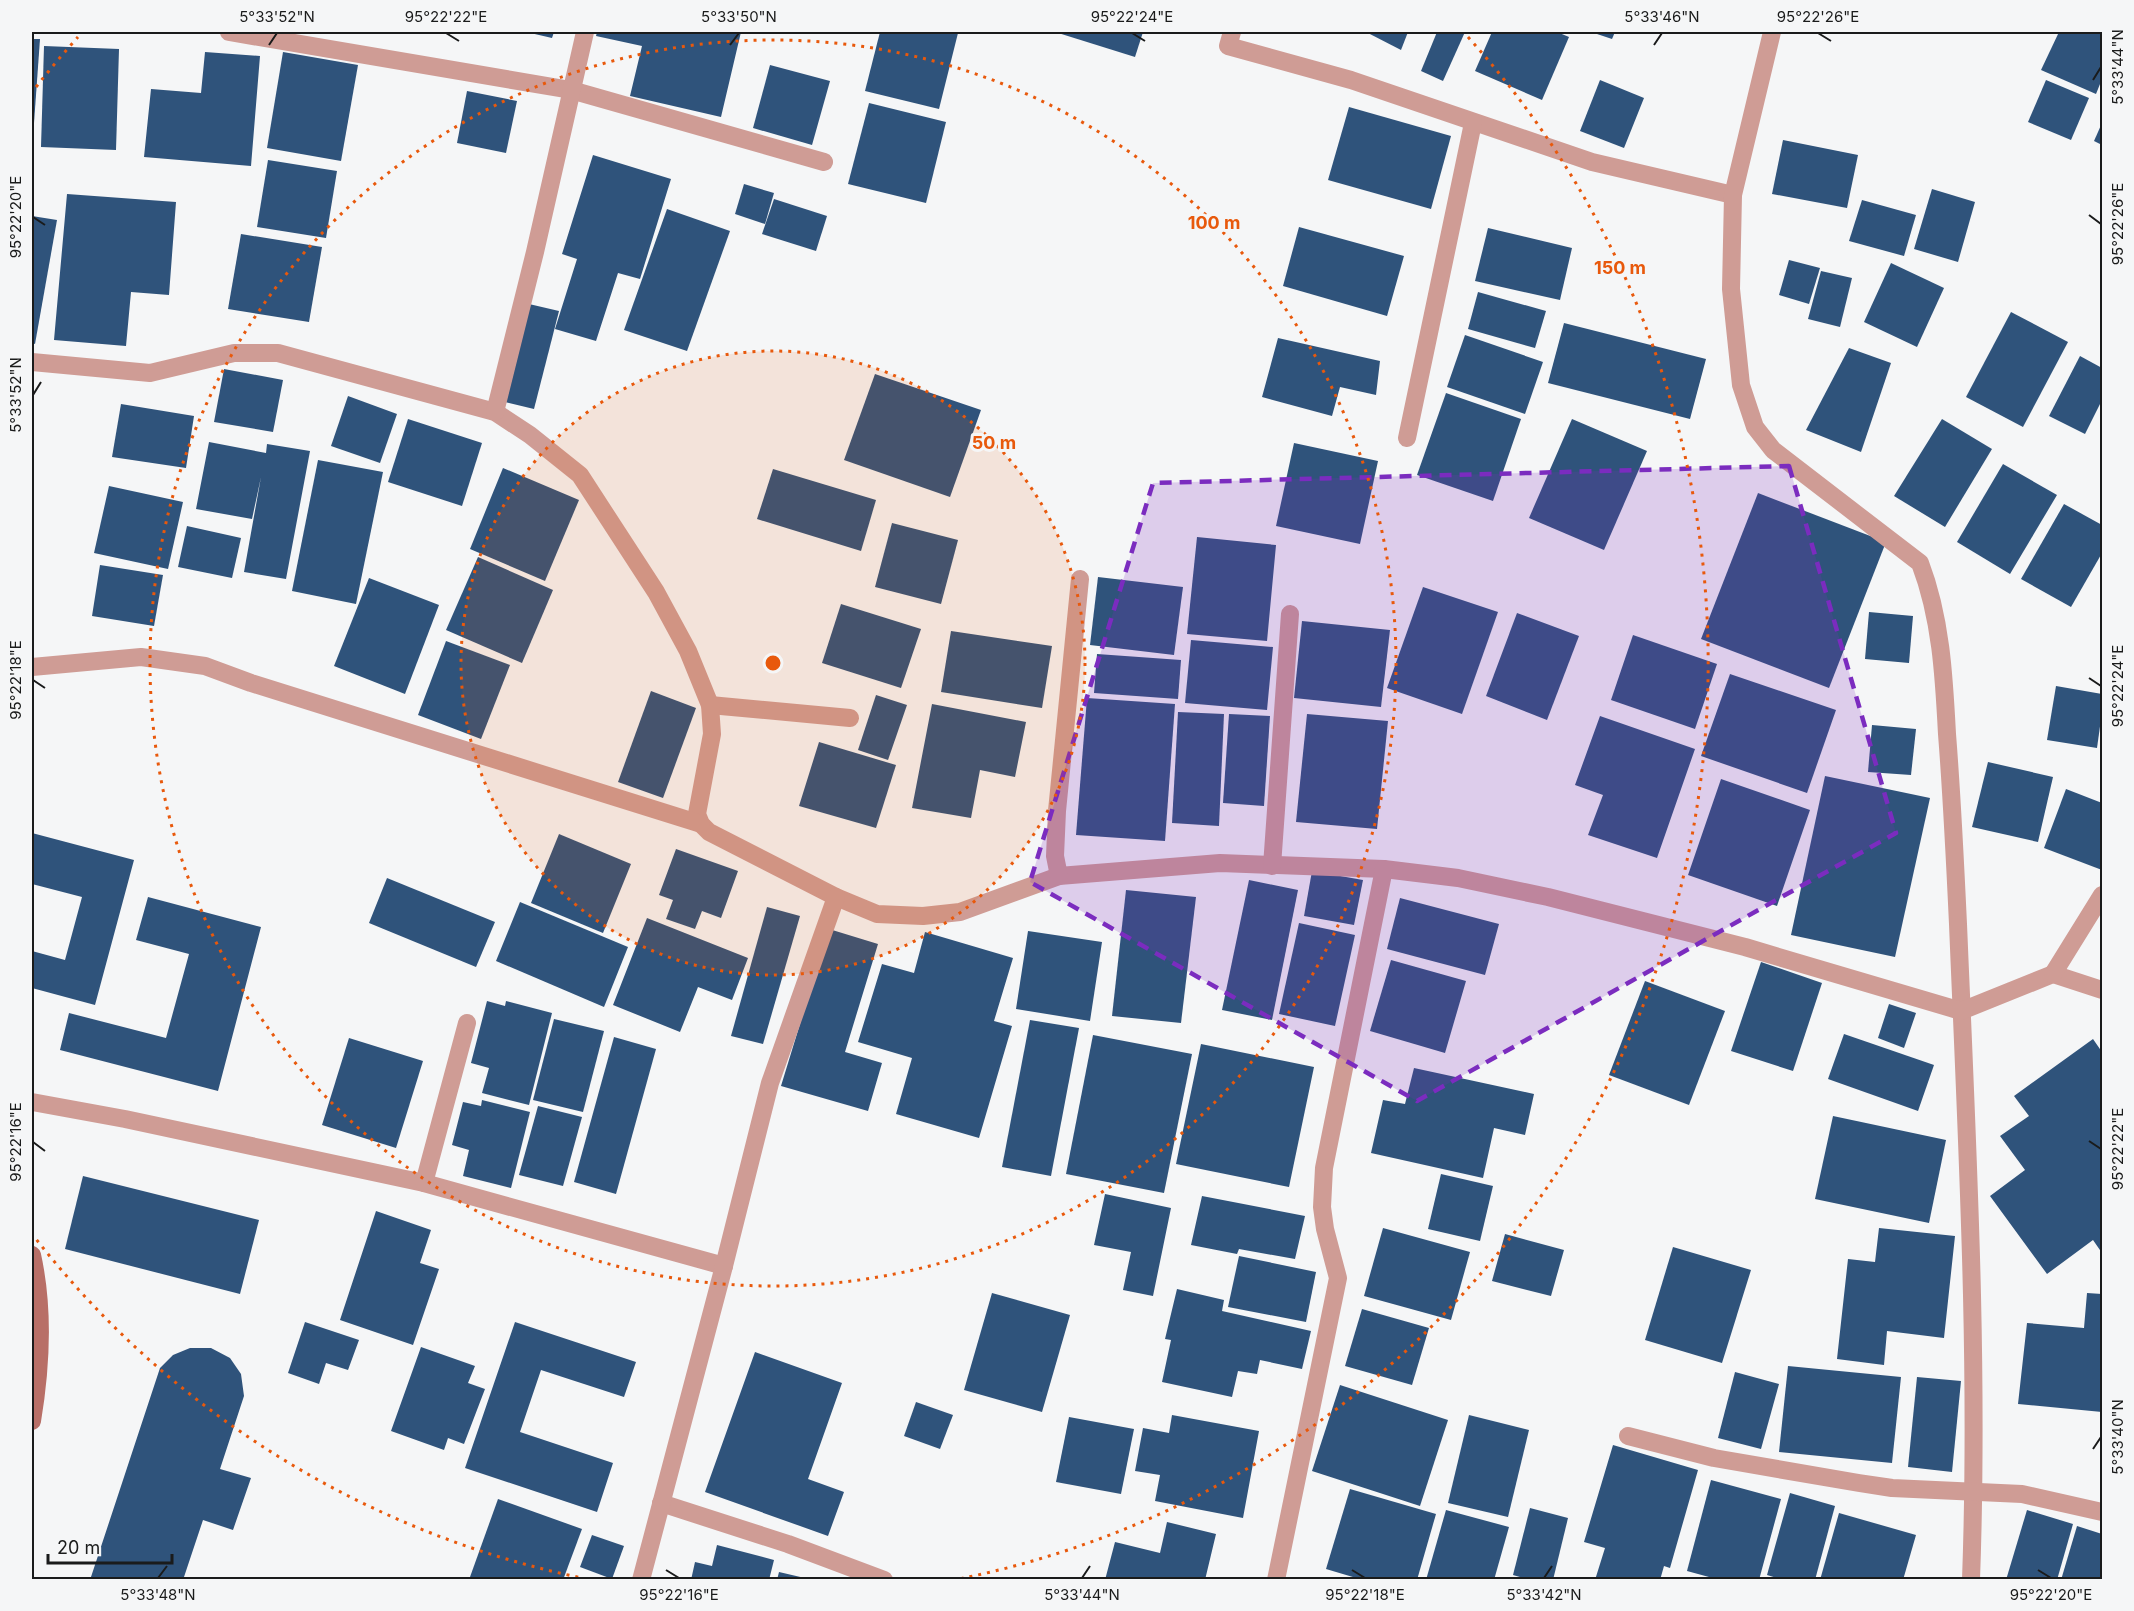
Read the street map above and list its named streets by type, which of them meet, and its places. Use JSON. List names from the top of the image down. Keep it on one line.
{"scale_bar":"20 m","coordinates":["5°33'52\"N","95°22'22\"E","5°33'50\"N","95°22'24\"E","5°33'46\"N","95°22'26\"E","5°33'44\"N","95°22'20\"E","95°22'18\"E","95°22'16\"E","5°33'40\"N","5°33'48\"N","5°33'42\"N"],"rings":["100 m","150 m","50 m"]}
